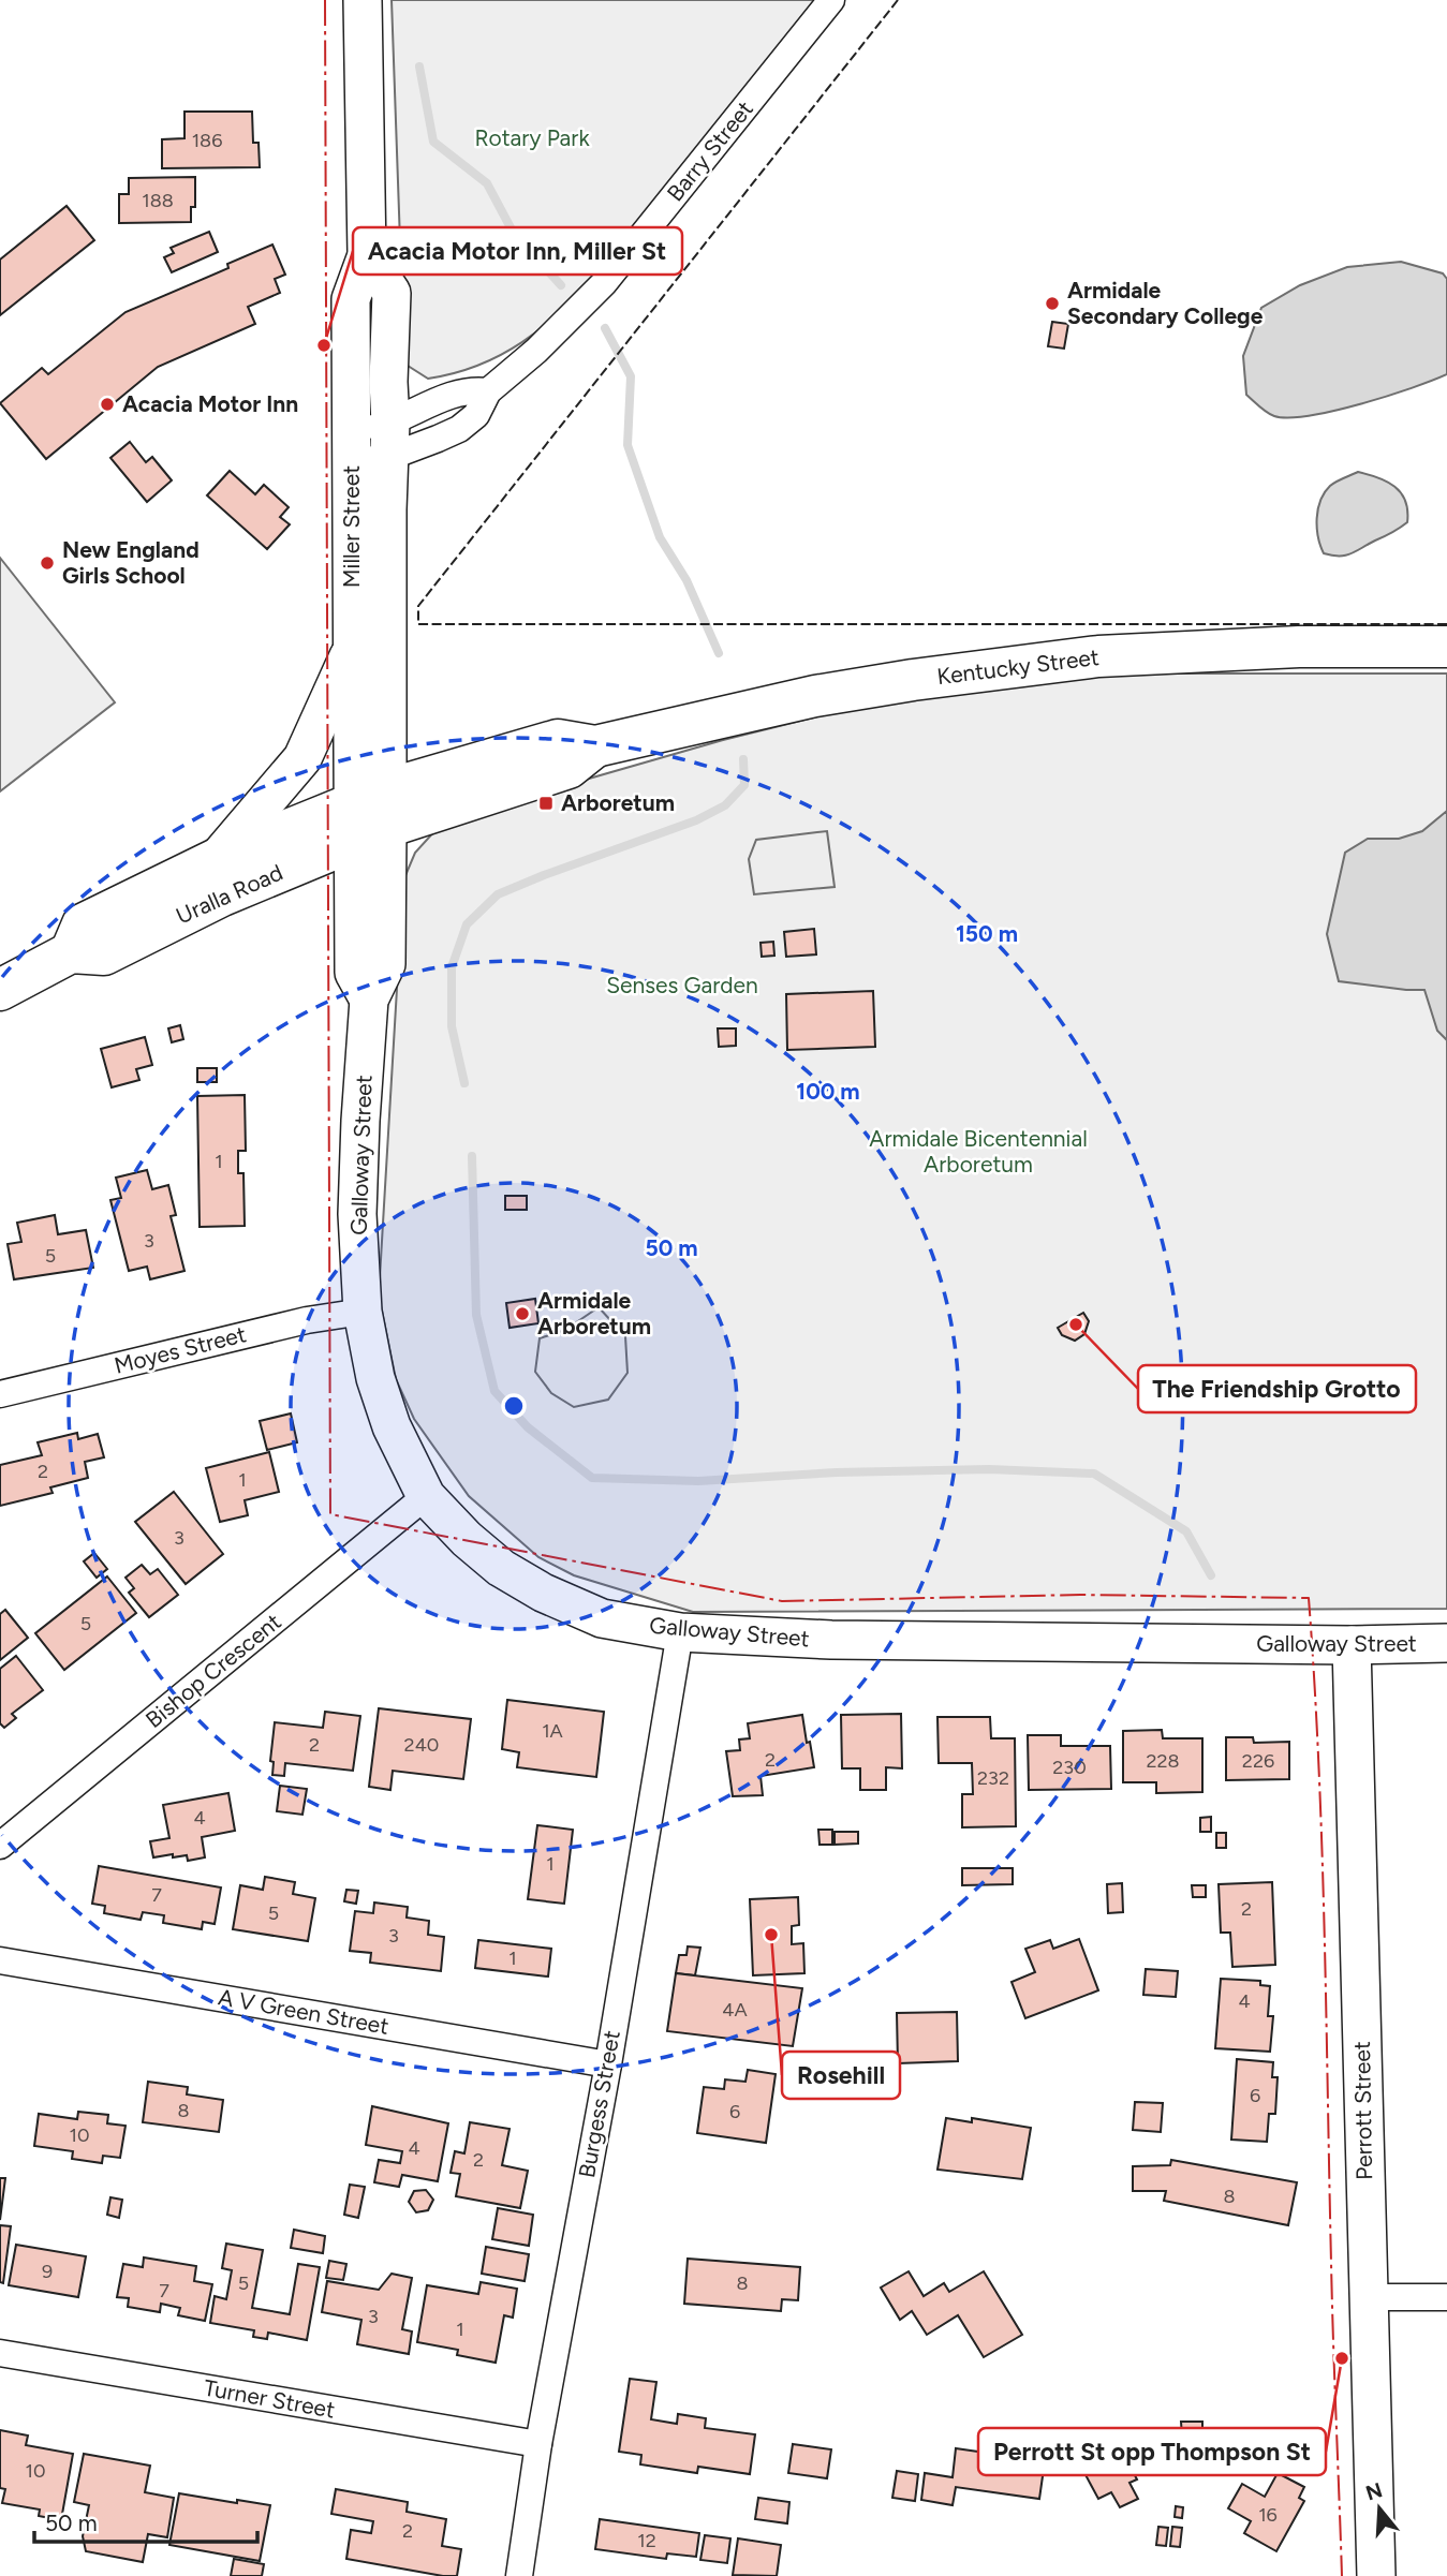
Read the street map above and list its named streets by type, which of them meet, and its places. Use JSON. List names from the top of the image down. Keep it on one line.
{"streets":{"main road":["Kentucky Street","Uralla Road"],"street":["Barry Street","Miller Street","Galloway Street","Moyes Street","Bishop Crescent","A V Green Street","Burgess Street","Perrott Street","Turner Street"]},"crossings":[["Barry Street","Miller Street"],["Miller Street","Kentucky Street"],["Miller Street","Uralla Road"],["Miller Street","Galloway Street"],["Kentucky Street","Uralla Road"],["Kentucky Street","Galloway Street"],["Uralla Road","Galloway Street"],["Galloway Street","Moyes Street"],["Galloway Street","Bishop Crescent"],["Galloway Street","Burgess Street"],["Galloway Street","Perrott Street"],["A V Green Street","Burgess Street"],["Burgess Street","Turner Street"]],"parks":["Rotary Park","Senses Garden","Armidale Bicentennial Arboretum"],"places":{"other":["Armidale Secondary College","Acacia Motor Inn, Miller St","Acacia Motor Inn","New England Girls School","Armidale Arboretum","The Friendship Grotto","Rosehill","Perrott St opp Thompson St"],"transit":["Arboretum"]},"house_numbers":["186","188","1","3","5","2","1","3","5","1A","2","240","2","228","226","230","232","4","1","7","2","5","3","1","4","4A","6","8","6","10","4","2","8","9","5","8","7","3","1","10","16","2","12"],"scale_bar":"50 m","north":"top","rings":["150 m","100 m","50 m"]}
